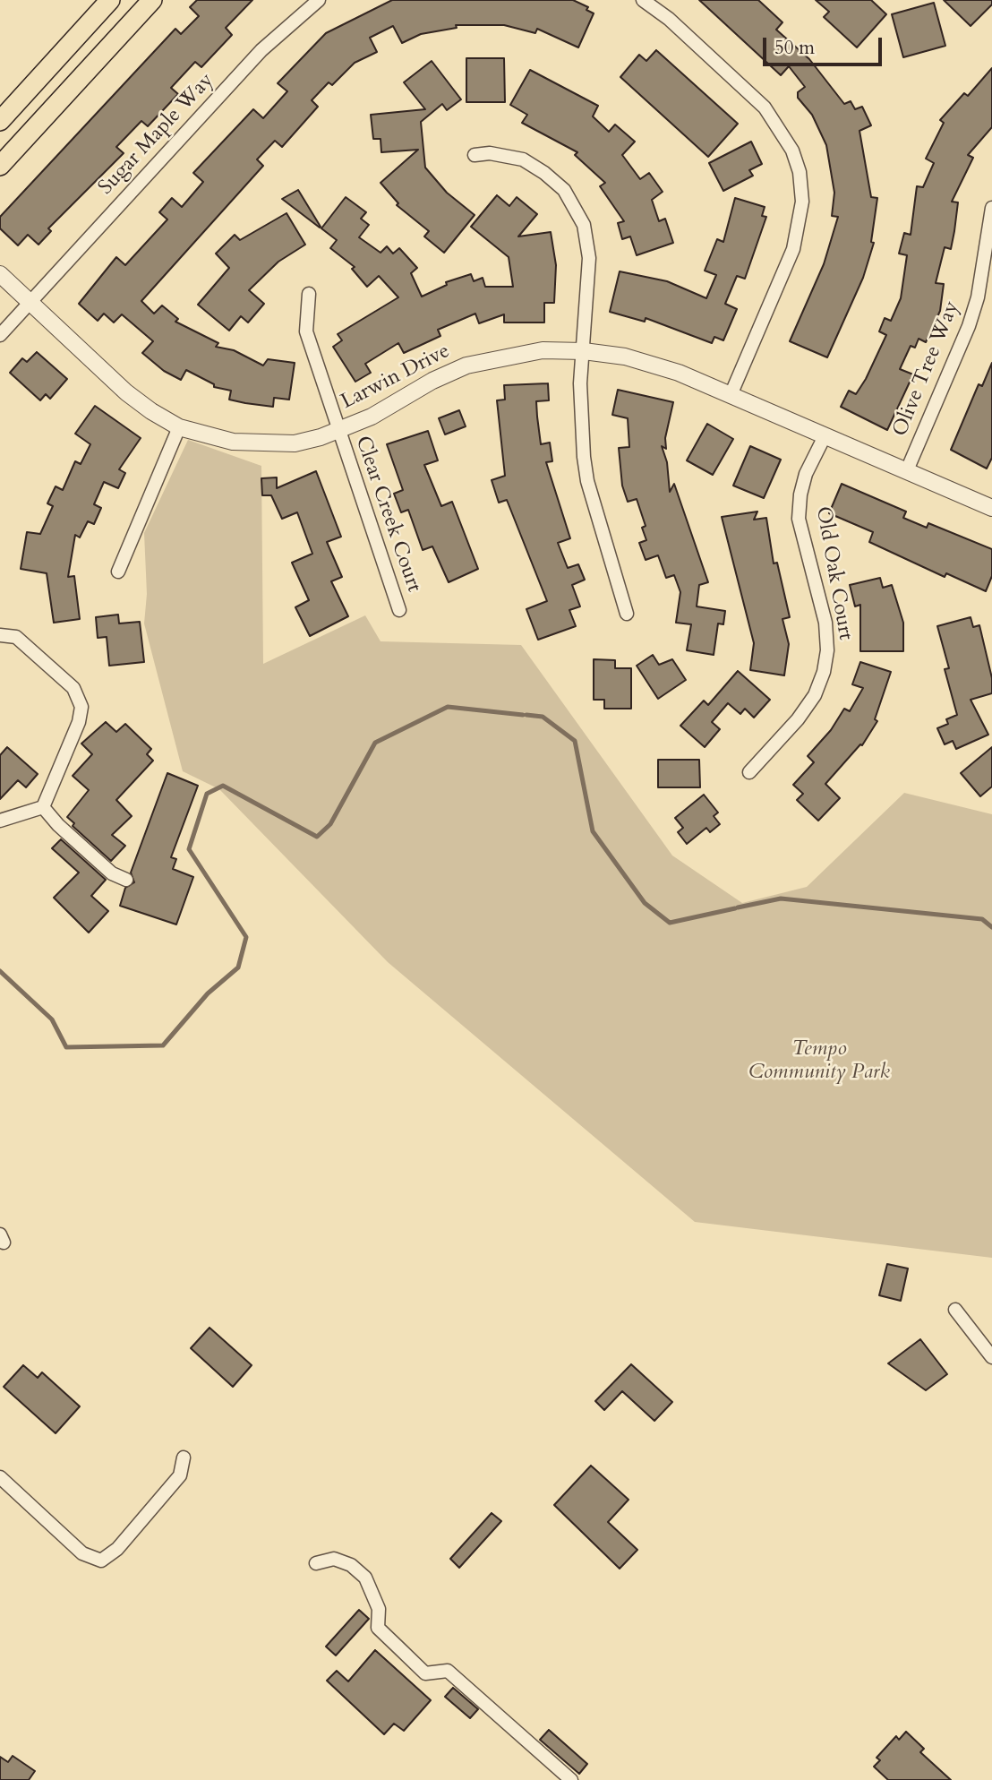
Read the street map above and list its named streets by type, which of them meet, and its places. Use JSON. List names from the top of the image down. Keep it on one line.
{"streets":{"street":["Sugar Maple Way","Olive Tree Way","Larwin Drive","Clear Creek Court","Old Oak Court"]},"crossings":[["Sugar Maple Way","Larwin Drive"],["Olive Tree Way","Larwin Drive"],["Larwin Drive","Clear Creek Court"],["Larwin Drive","Old Oak Court"]],"parks":["Tempo Community Park"],"scale_bar":"50 m"}
